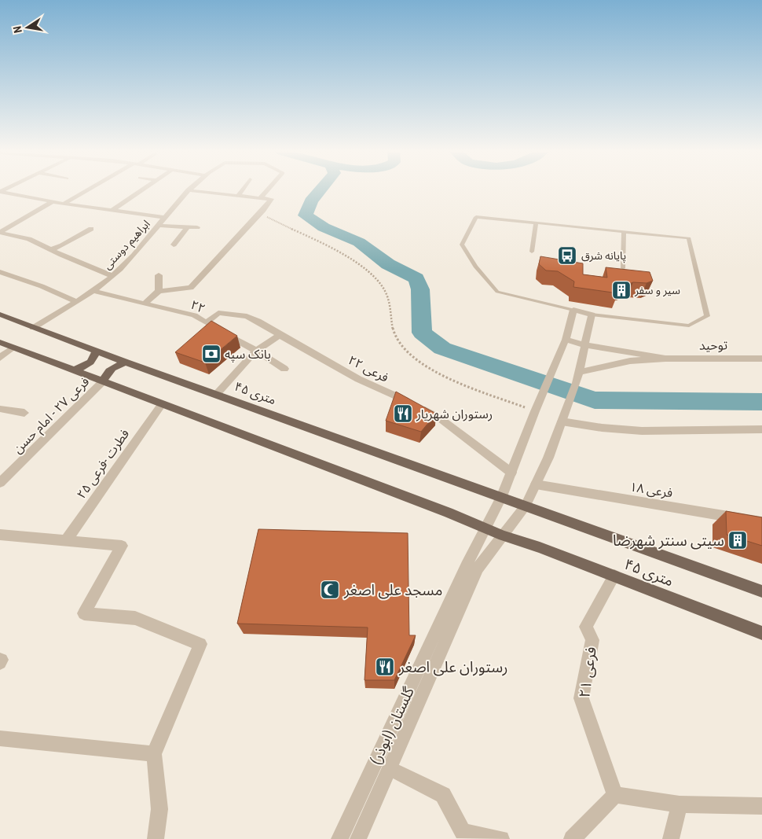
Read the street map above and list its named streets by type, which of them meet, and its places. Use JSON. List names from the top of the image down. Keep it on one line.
{"streets":{"main road":["۴۵ متری"],"street":["ابراهیم دوستی","۲۲","توحید","فرعی ۲۲","فرعی ۲۷ - امام حسن","فطرت -فرعی ۲۵","فرعی ۱۸","فرعی ۲۱","گلستان (ابوذر)"]},"crossings":[["ابراهیم دوستی","۲۲"],["ابراهیم دوستی","۴۵ متری"],["۲۲","فرعی ۲۲"],["فرعی ۲۲","گلستان (ابوذر)"],["۴۵ متری","فرعی ۲۱"],["۴۵ متری","گلستان (ابوذر)"],["فرعی ۱۸","گلستان (ابوذر)"]],"places":{"bus stop":["پایانه شرق"],"building":["سیر و سفر","سیتی سنتر شهرضا"],"bank":["بانک سپه"],"restaurant":["رستوران شهریار","رستوران علی اصغر"],"mosque":["مسجد علی اصغر"]},"north":"left"}
